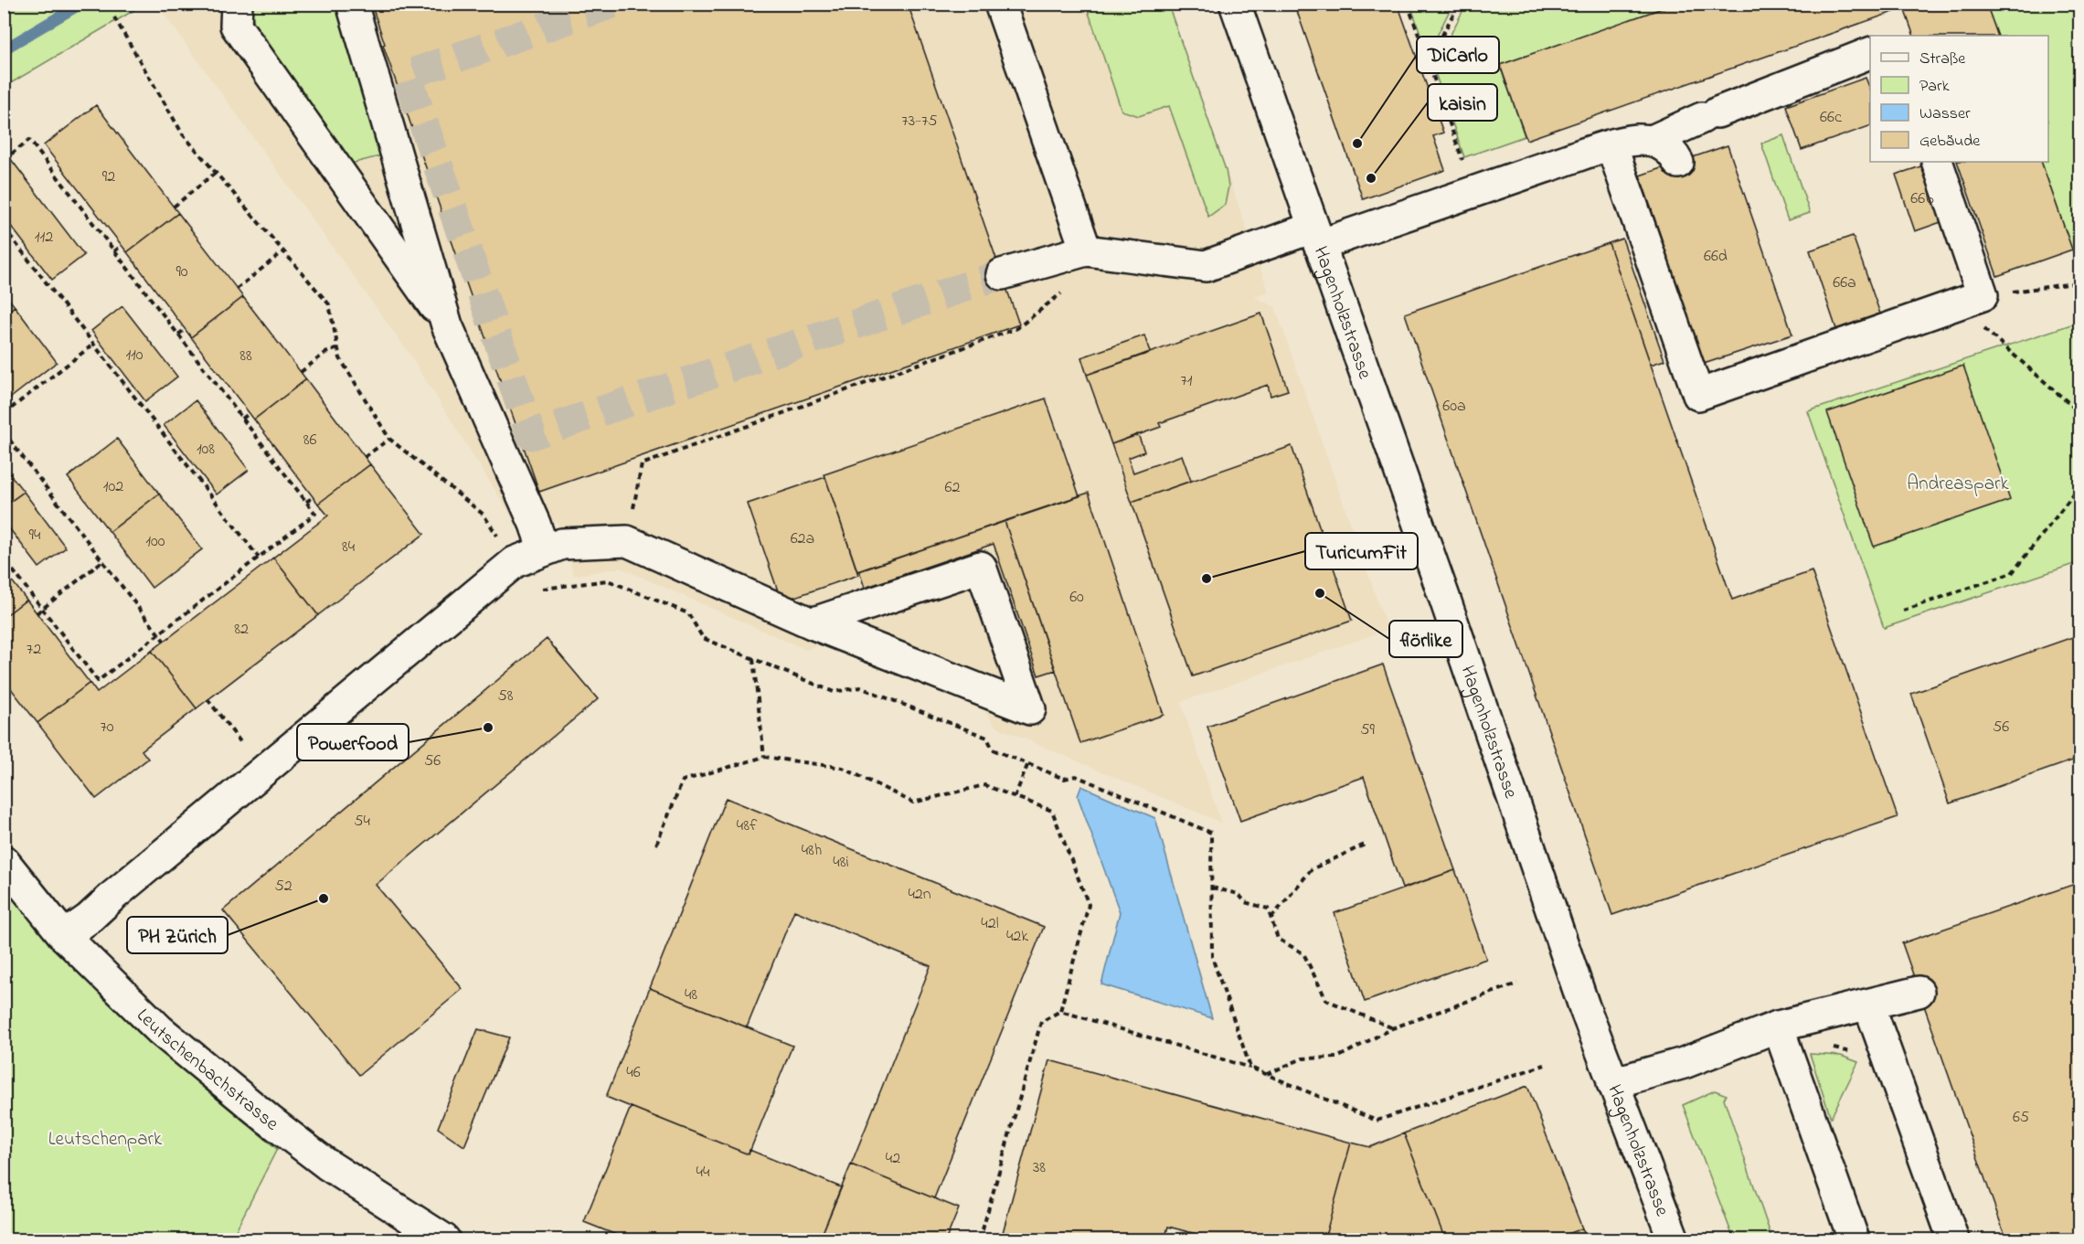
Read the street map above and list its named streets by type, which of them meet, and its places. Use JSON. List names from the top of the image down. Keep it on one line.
{"streets":{"street":["Hagenholzstrasse","Leutschenbachstrasse"]},"parks":["Andreaspark","Leutschenpark"],"places":["DiCarlo","kaisin","TuricumFit","flörlike","Powerfood","PH Zürich"],"house_numbers":["66c","73-75","92","66b","112","66d","90","66a","110","88","71","60a","86","108","102","62","94","62a","100","84","60","82","72","58","70","56","59","56","54","48f","48h","48i","52","42n","42l","42k","48","46","65","42","38","44"],"legend":["Straße","Park","Wasser","Gebäude"]}
